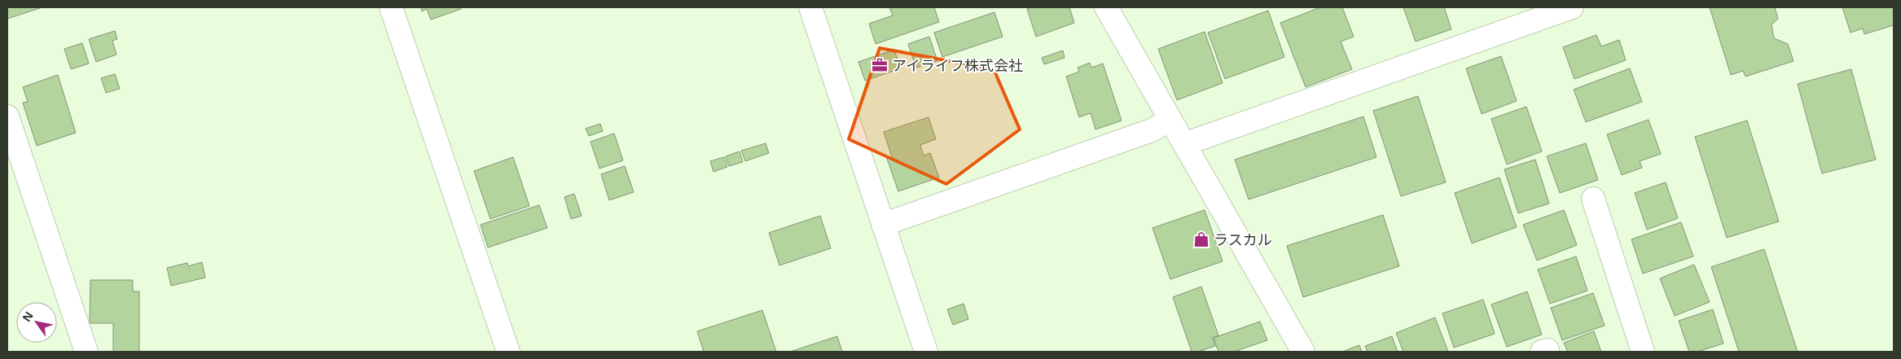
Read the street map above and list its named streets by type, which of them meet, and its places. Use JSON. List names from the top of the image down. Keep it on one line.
{"places":{"office":["アイライフ株式会社"],"shop":["ラスカル"]},"north":"top left"}
